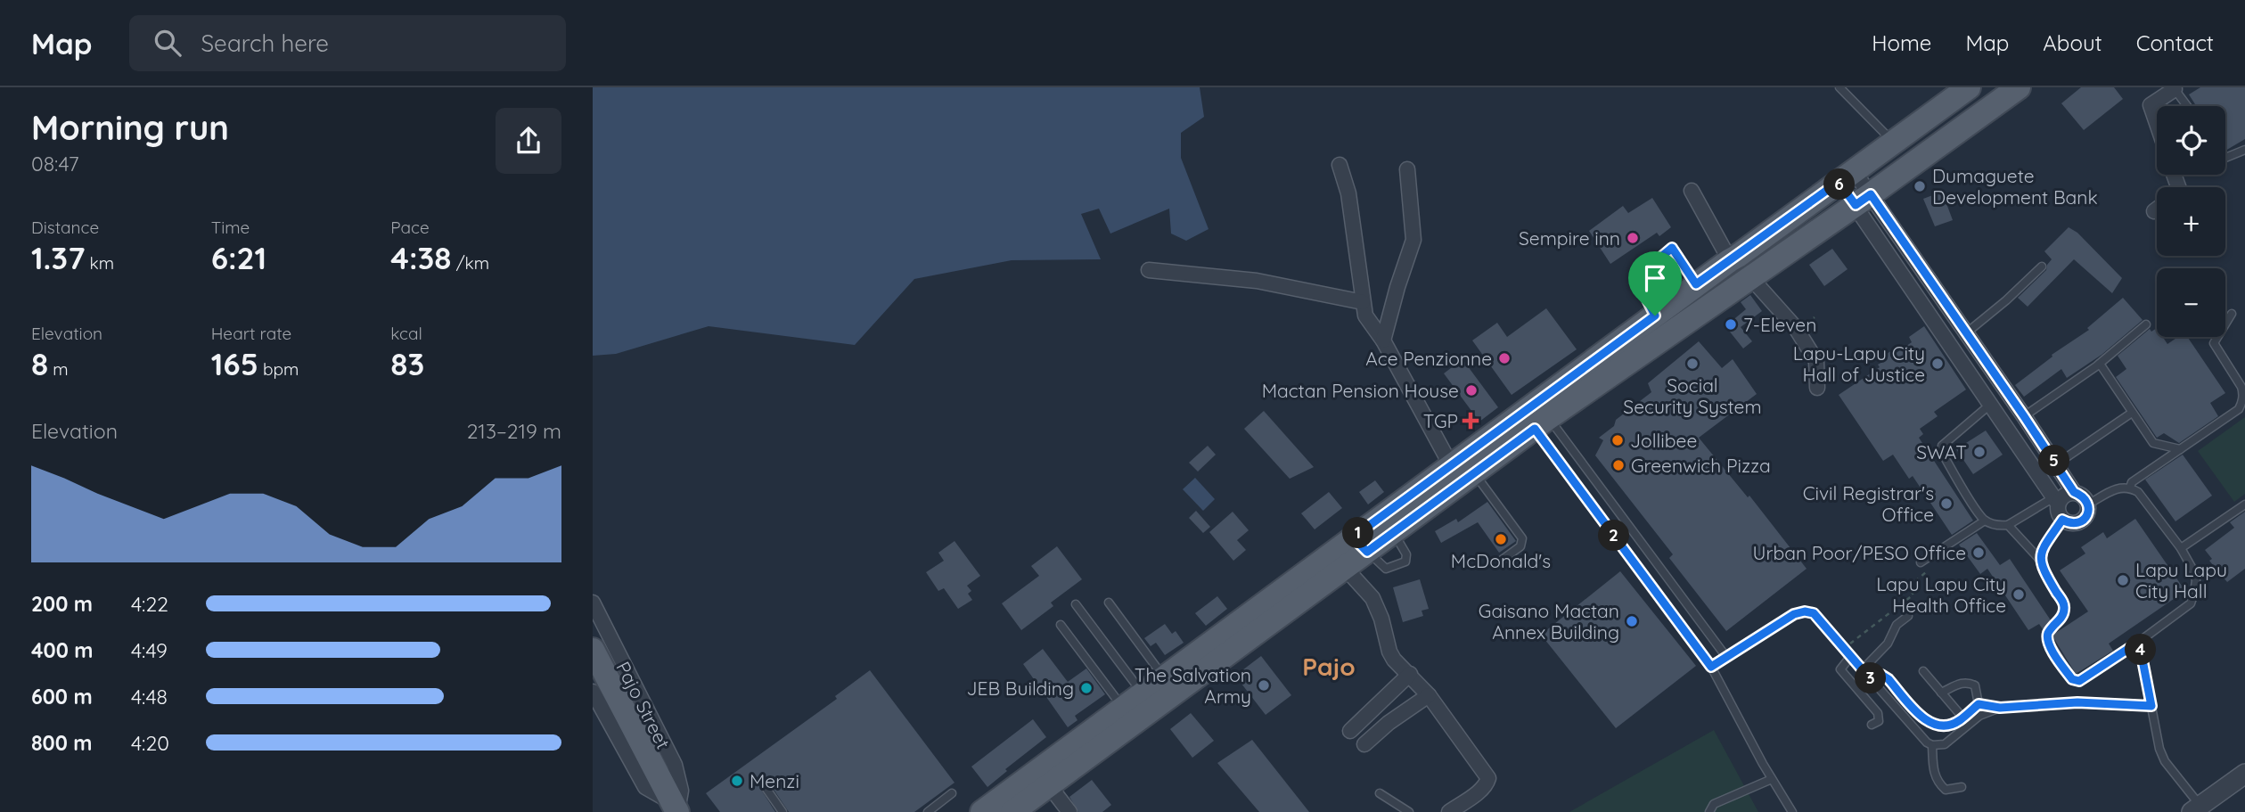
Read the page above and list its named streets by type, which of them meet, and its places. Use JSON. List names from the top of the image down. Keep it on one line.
{"streets":{"street":["Pajo Street"]},"districts":["Pajo"],"places":{"other":["Dumaguete Development Bank","Sempire inn","7-Eleven","Ace Penzionne","Social Security System","Lapu-Lapu City Hall of Justice","Mactan Pension House","Jollibee","SWAT","Greenwich Pizza","Civil Registrar's Office","McDonald's","Urban Poor/PESO Office","Lapu Lapu City Hall","Lapu Lapu City Health Office","Gaisano Mactan Annex Building","The Salvation Army","JEB Building","Menzi"],"health":["TGP"]},"page":{"header":"Map","search":"Search here","nav":["Home","Map","About","Contact"],"heading":["Morning run","08:47"],"map_buttons":["+","−"],"pins":["6","5","1","2","4","3"],"stats":[["Distance","1.37 km"],["Time","6:21"],["Pace","4:38 /km"],["Elevation","8 m"],["Heart rate","165 bpm"],["kcal","83"]],"chart":["Elevation","213–219 m"],"list":[{"name":"200 m","note":"4:22"},{"name":"400 m","note":"4:49"},{"name":"600 m","note":"4:48"},{"name":"800 m","note":"4:20"}]}}
